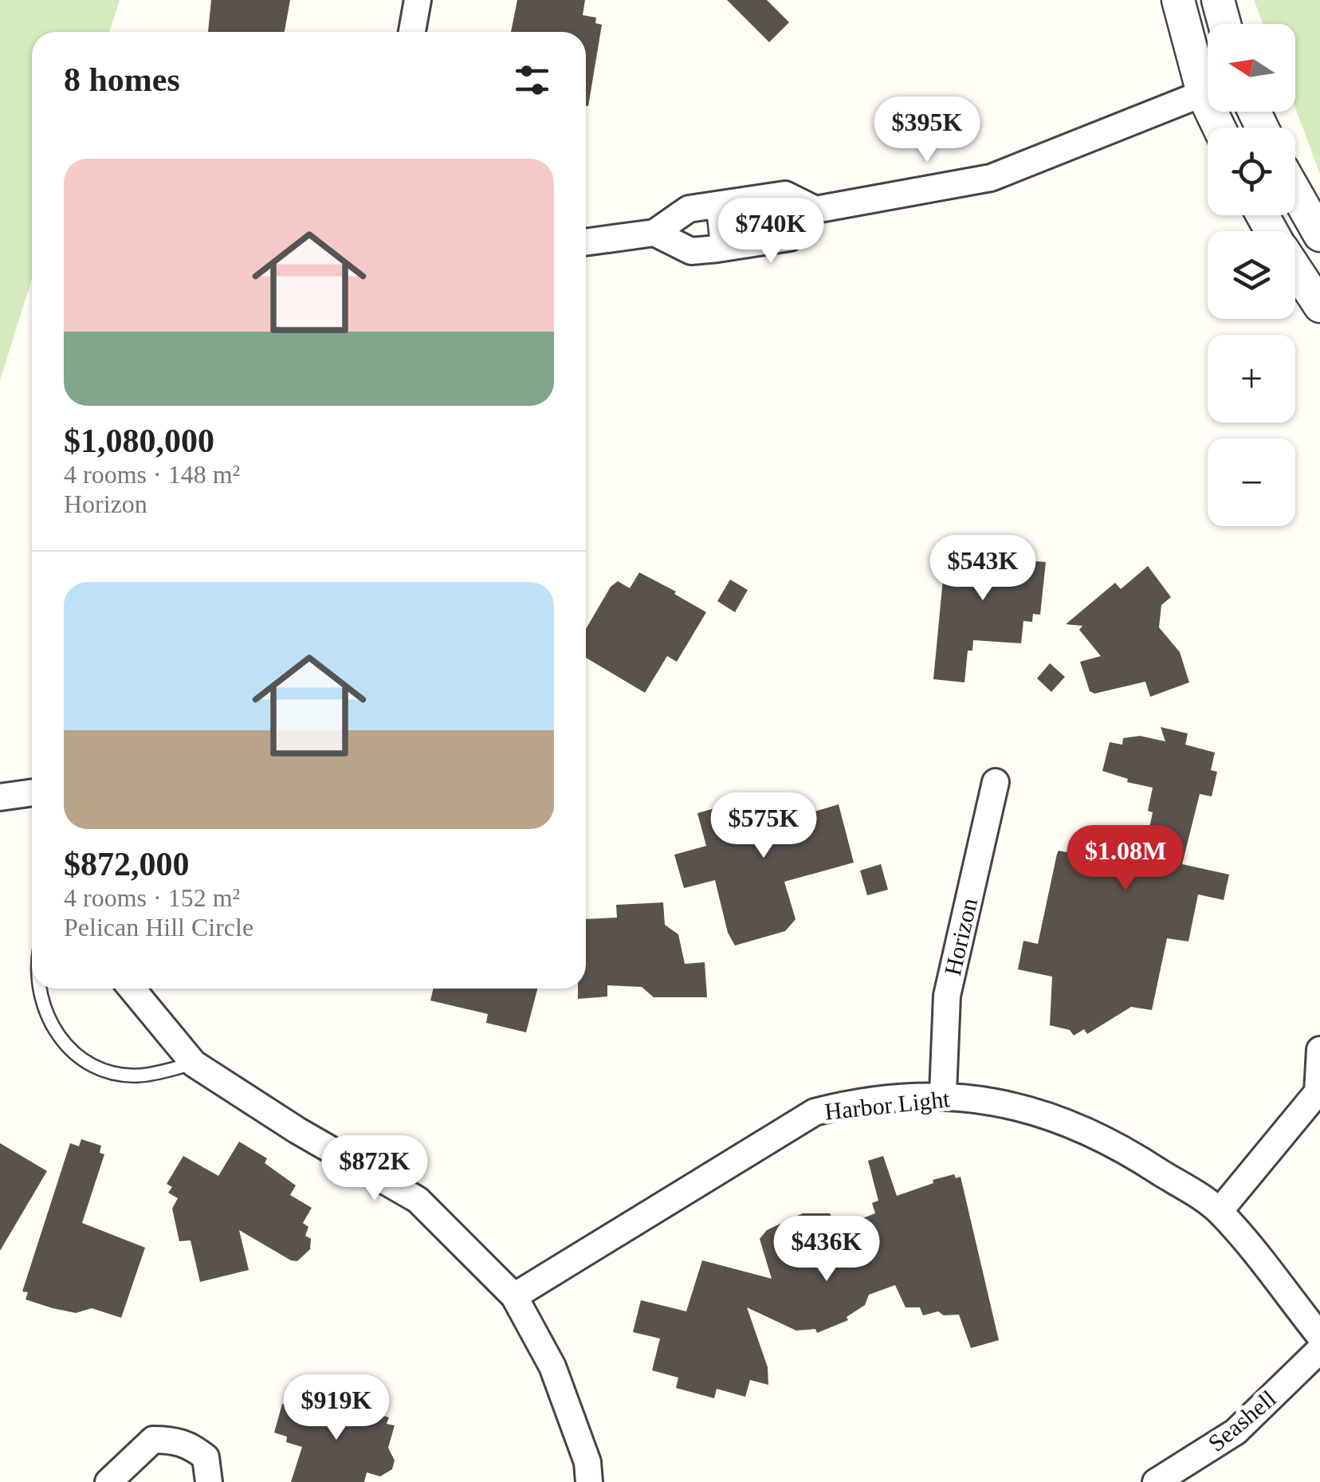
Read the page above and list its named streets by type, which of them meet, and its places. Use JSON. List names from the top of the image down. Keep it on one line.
{"streets":{"street":["Horizon","Harbor Light","Seashell"]},"crossings":[["Horizon","Harbor Light"]],"north":"left","page":{"map_buttons":["+","−"],"heading":"8 homes","price":["$395K","$740K","$543K","$575K","$1.08M","$872K","$436K","$919K"],"list":[{"name":"$1,080,000","note":"4 rooms · 148 m² · Horizon"},{"name":"$872,000","note":"4 rooms · 152 m² · Pelican Hill Circle"}]}}
